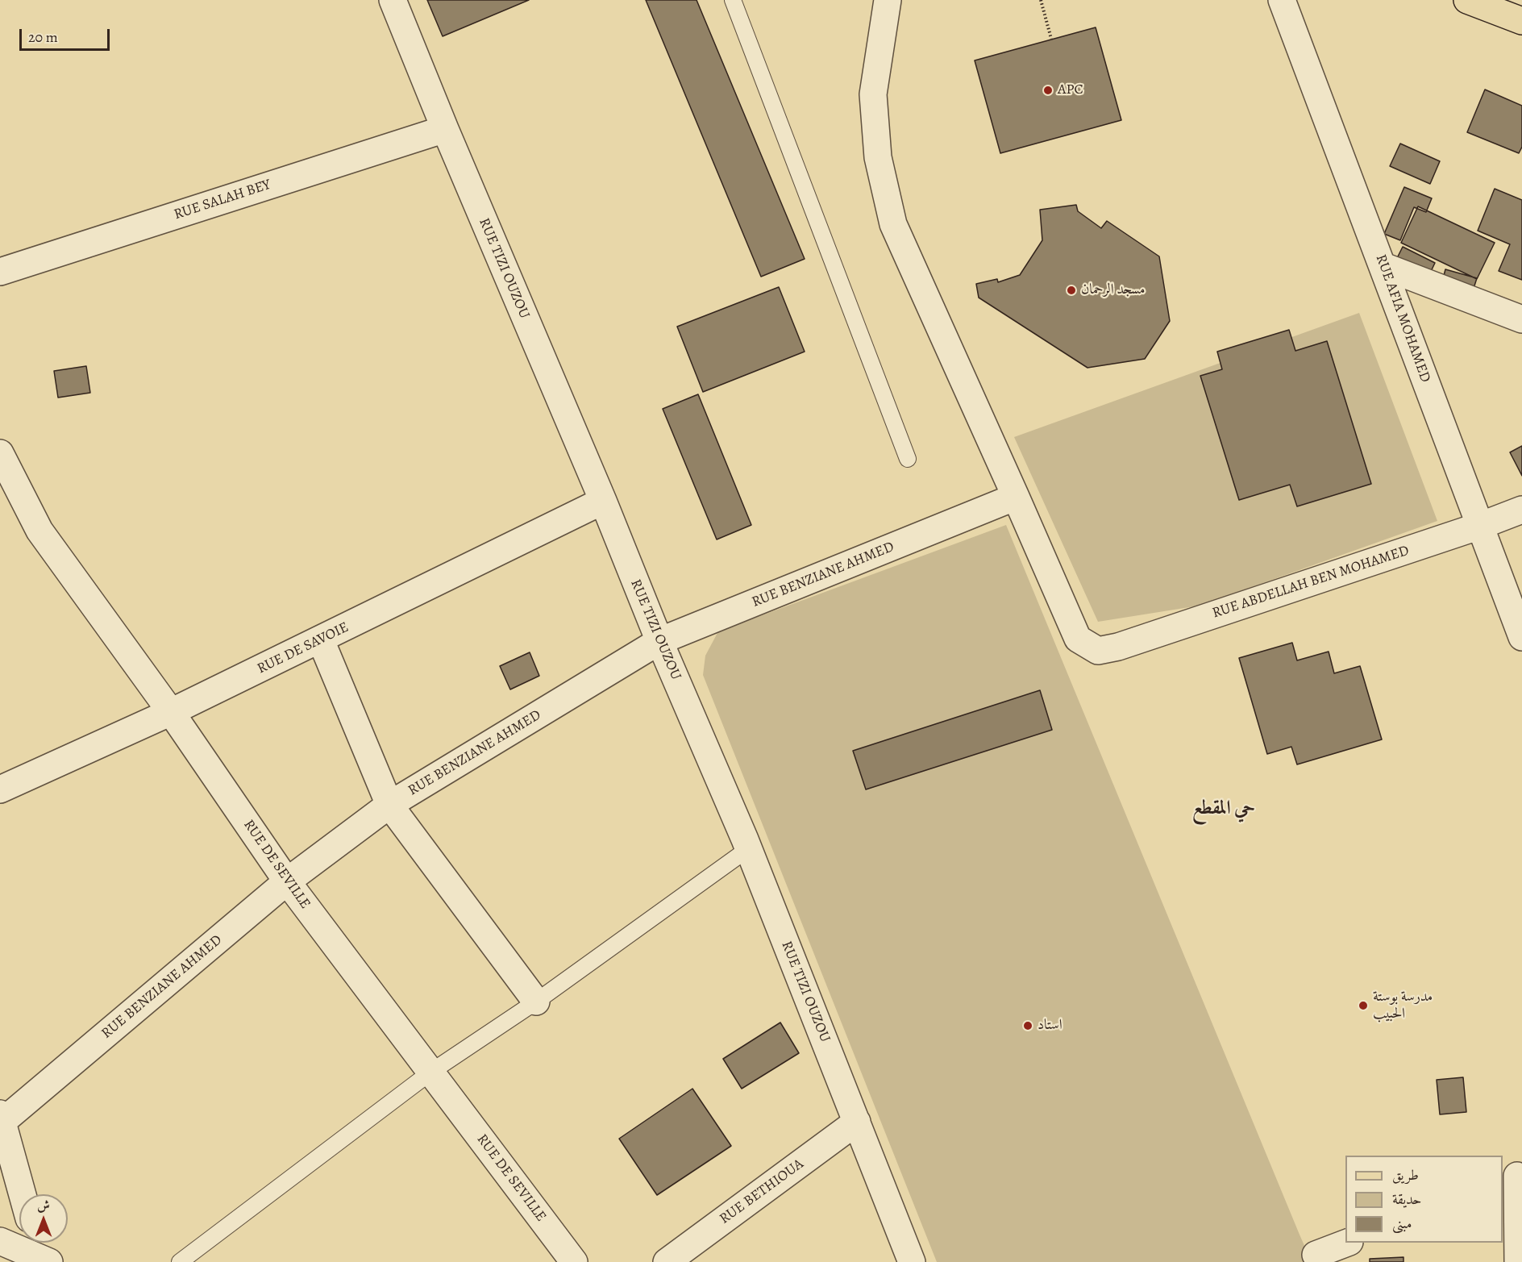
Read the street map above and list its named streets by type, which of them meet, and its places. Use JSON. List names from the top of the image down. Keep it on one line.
{"streets":{"street":["RUE SALAH BEY","RUE TIZI OUZOU","RUE AFIA MOHAMED","RUE BENZIANE AHMED","RUE ABDELLAH BEN MOHAMED","RUE DE SAVOIE","RUE DE SEVILLE","RUE BETHIOUA"]},"crossings":[["RUE SALAH BEY","RUE TIZI OUZOU"],["RUE TIZI OUZOU","RUE BENZIANE AHMED"],["RUE TIZI OUZOU","RUE DE SAVOIE"],["RUE TIZI OUZOU","RUE BETHIOUA"],["RUE AFIA MOHAMED","RUE ABDELLAH BEN MOHAMED"],["RUE BENZIANE AHMED","RUE ABDELLAH BEN MOHAMED"],["RUE BENZIANE AHMED","RUE DE SEVILLE"],["RUE DE SAVOIE","RUE DE SEVILLE"]],"districts":["حي المقطع"],"places":["APC","مسجد الرحمان","مدرسة بوستة الحبيب","استاد"],"legend":["طريق","حديقة","مبنى"],"scale_bar":"20 m","north":"top"}
